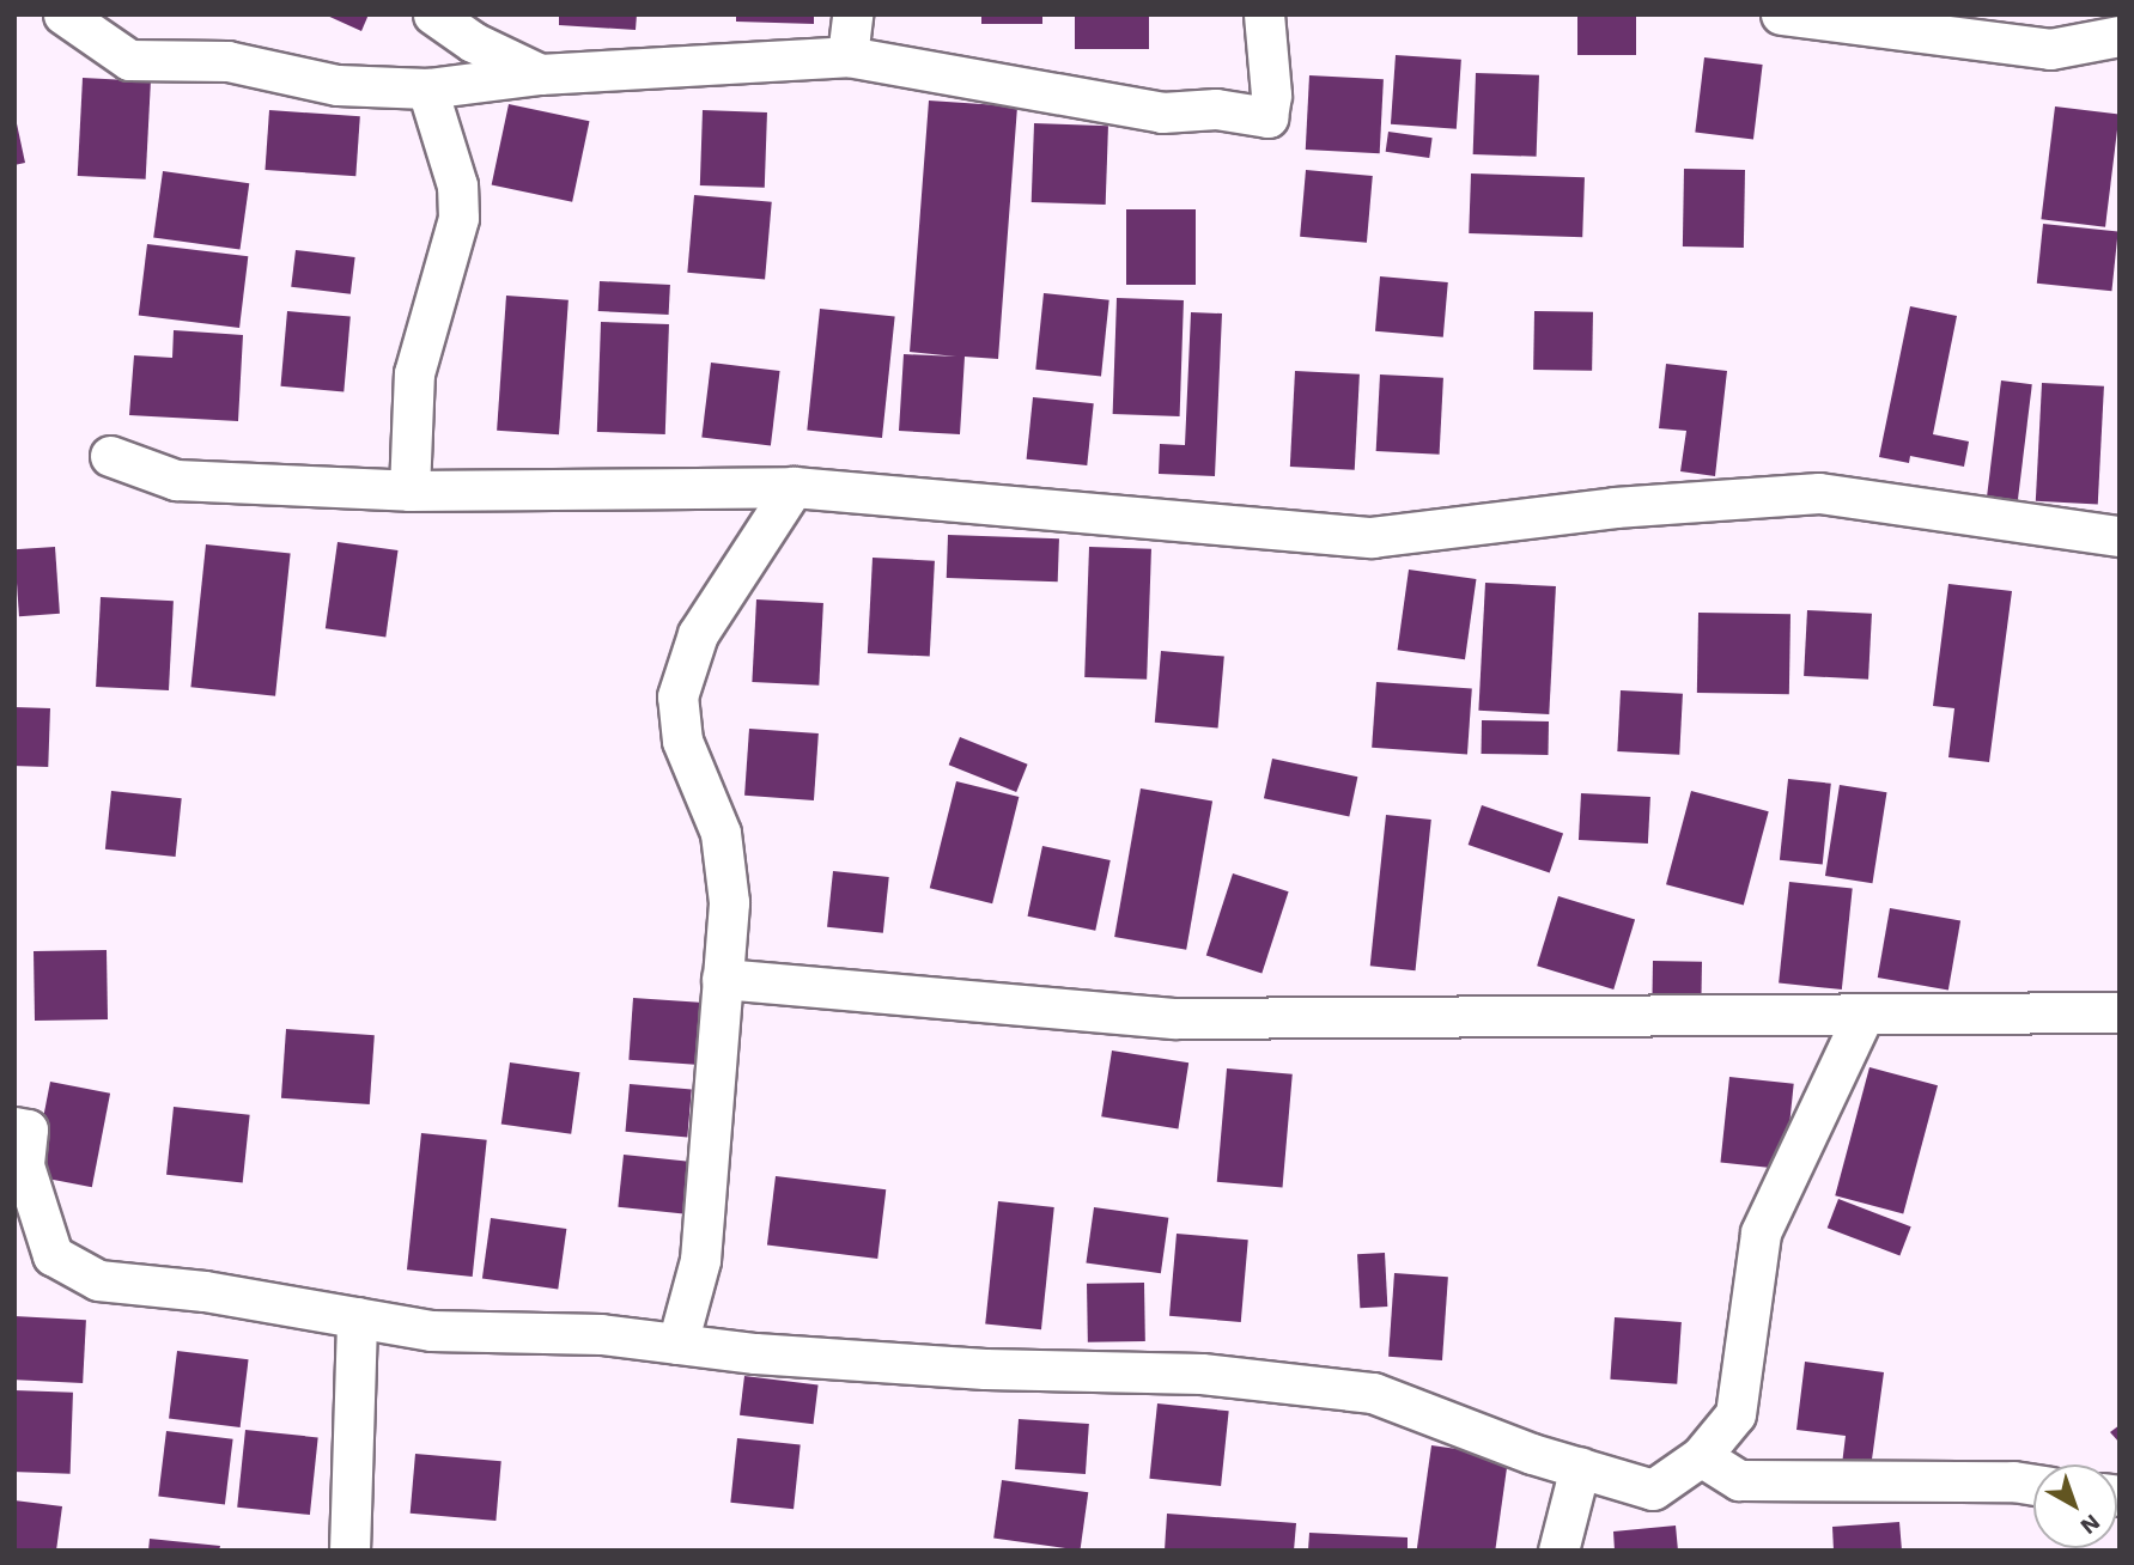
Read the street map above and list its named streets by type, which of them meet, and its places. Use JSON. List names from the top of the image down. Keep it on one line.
{"north":"bottom right"}
